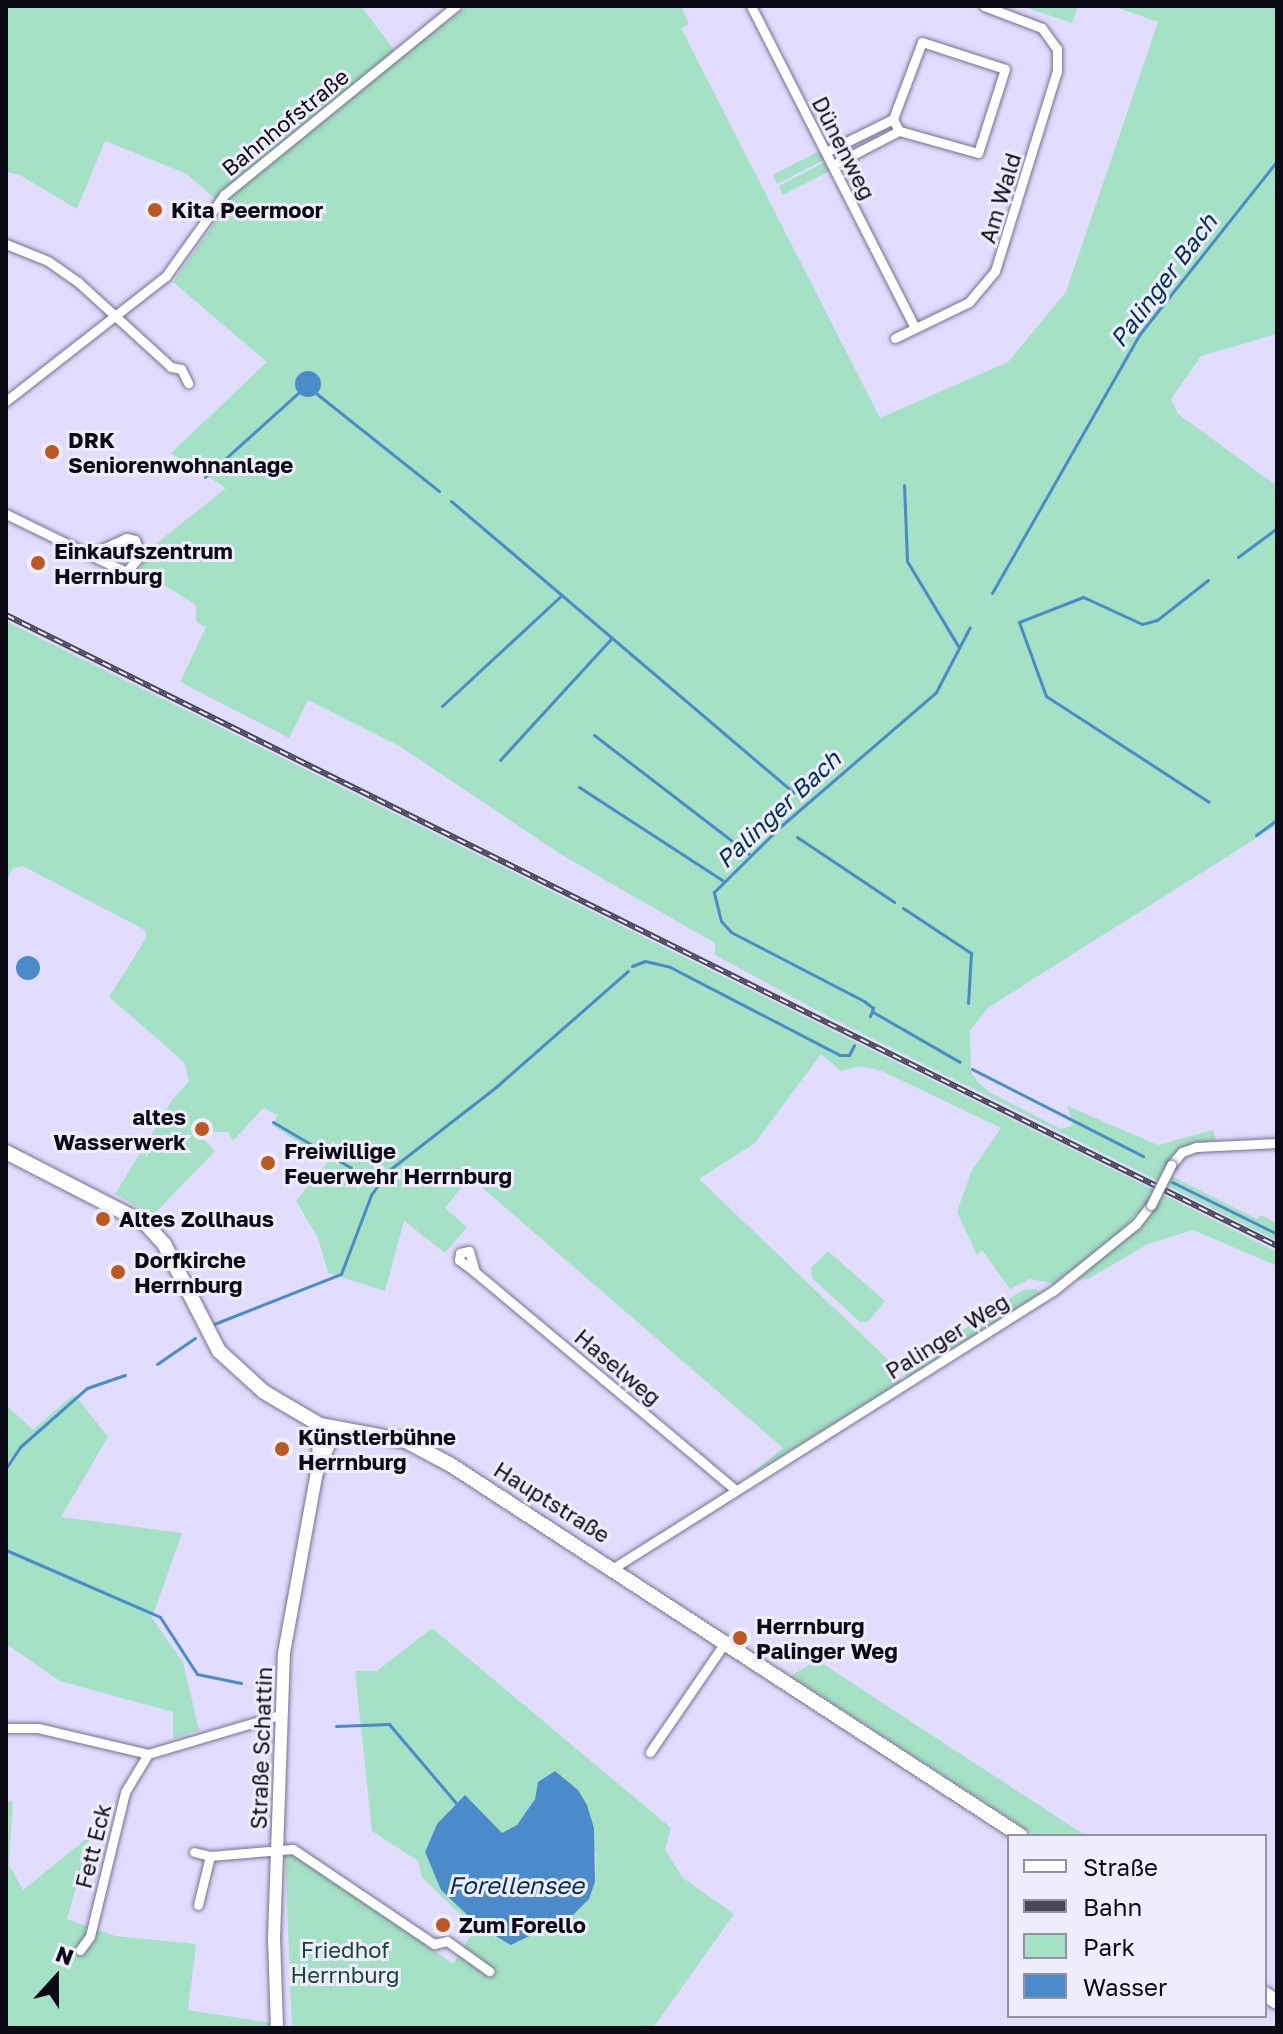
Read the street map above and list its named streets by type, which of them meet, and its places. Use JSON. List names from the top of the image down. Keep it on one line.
{"streets":{"main road":["Hauptstraße"],"street":["Bahnhofstraße","Dünenweg","Am Wald","Palinger Weg","Haselweg","Straße Schattin","Fett Eck"]},"crossings":[["Dünenweg","Am Wald"],["Palinger Weg","Haselweg"],["Palinger Weg","Hauptstraße"],["Hauptstraße","Straße Schattin"]],"water":["Palinger Bach","Forellensee"],"parks":["Friedhof Herrnburg"],"places":["Kita Peermoor","DRK Seniorenwohnanlage","Einkaufszentrum Herrnburg","altes Wasserwerk","Freiwillige Feuerwehr Herrnburg","Altes Zollhaus","Dorfkirche Herrnburg","Künstlerbühne Herrnburg","Herrnburg Palinger Weg","Zum Forello"],"legend":["Straße","Bahn","Park","Wasser"],"north":"top"}
